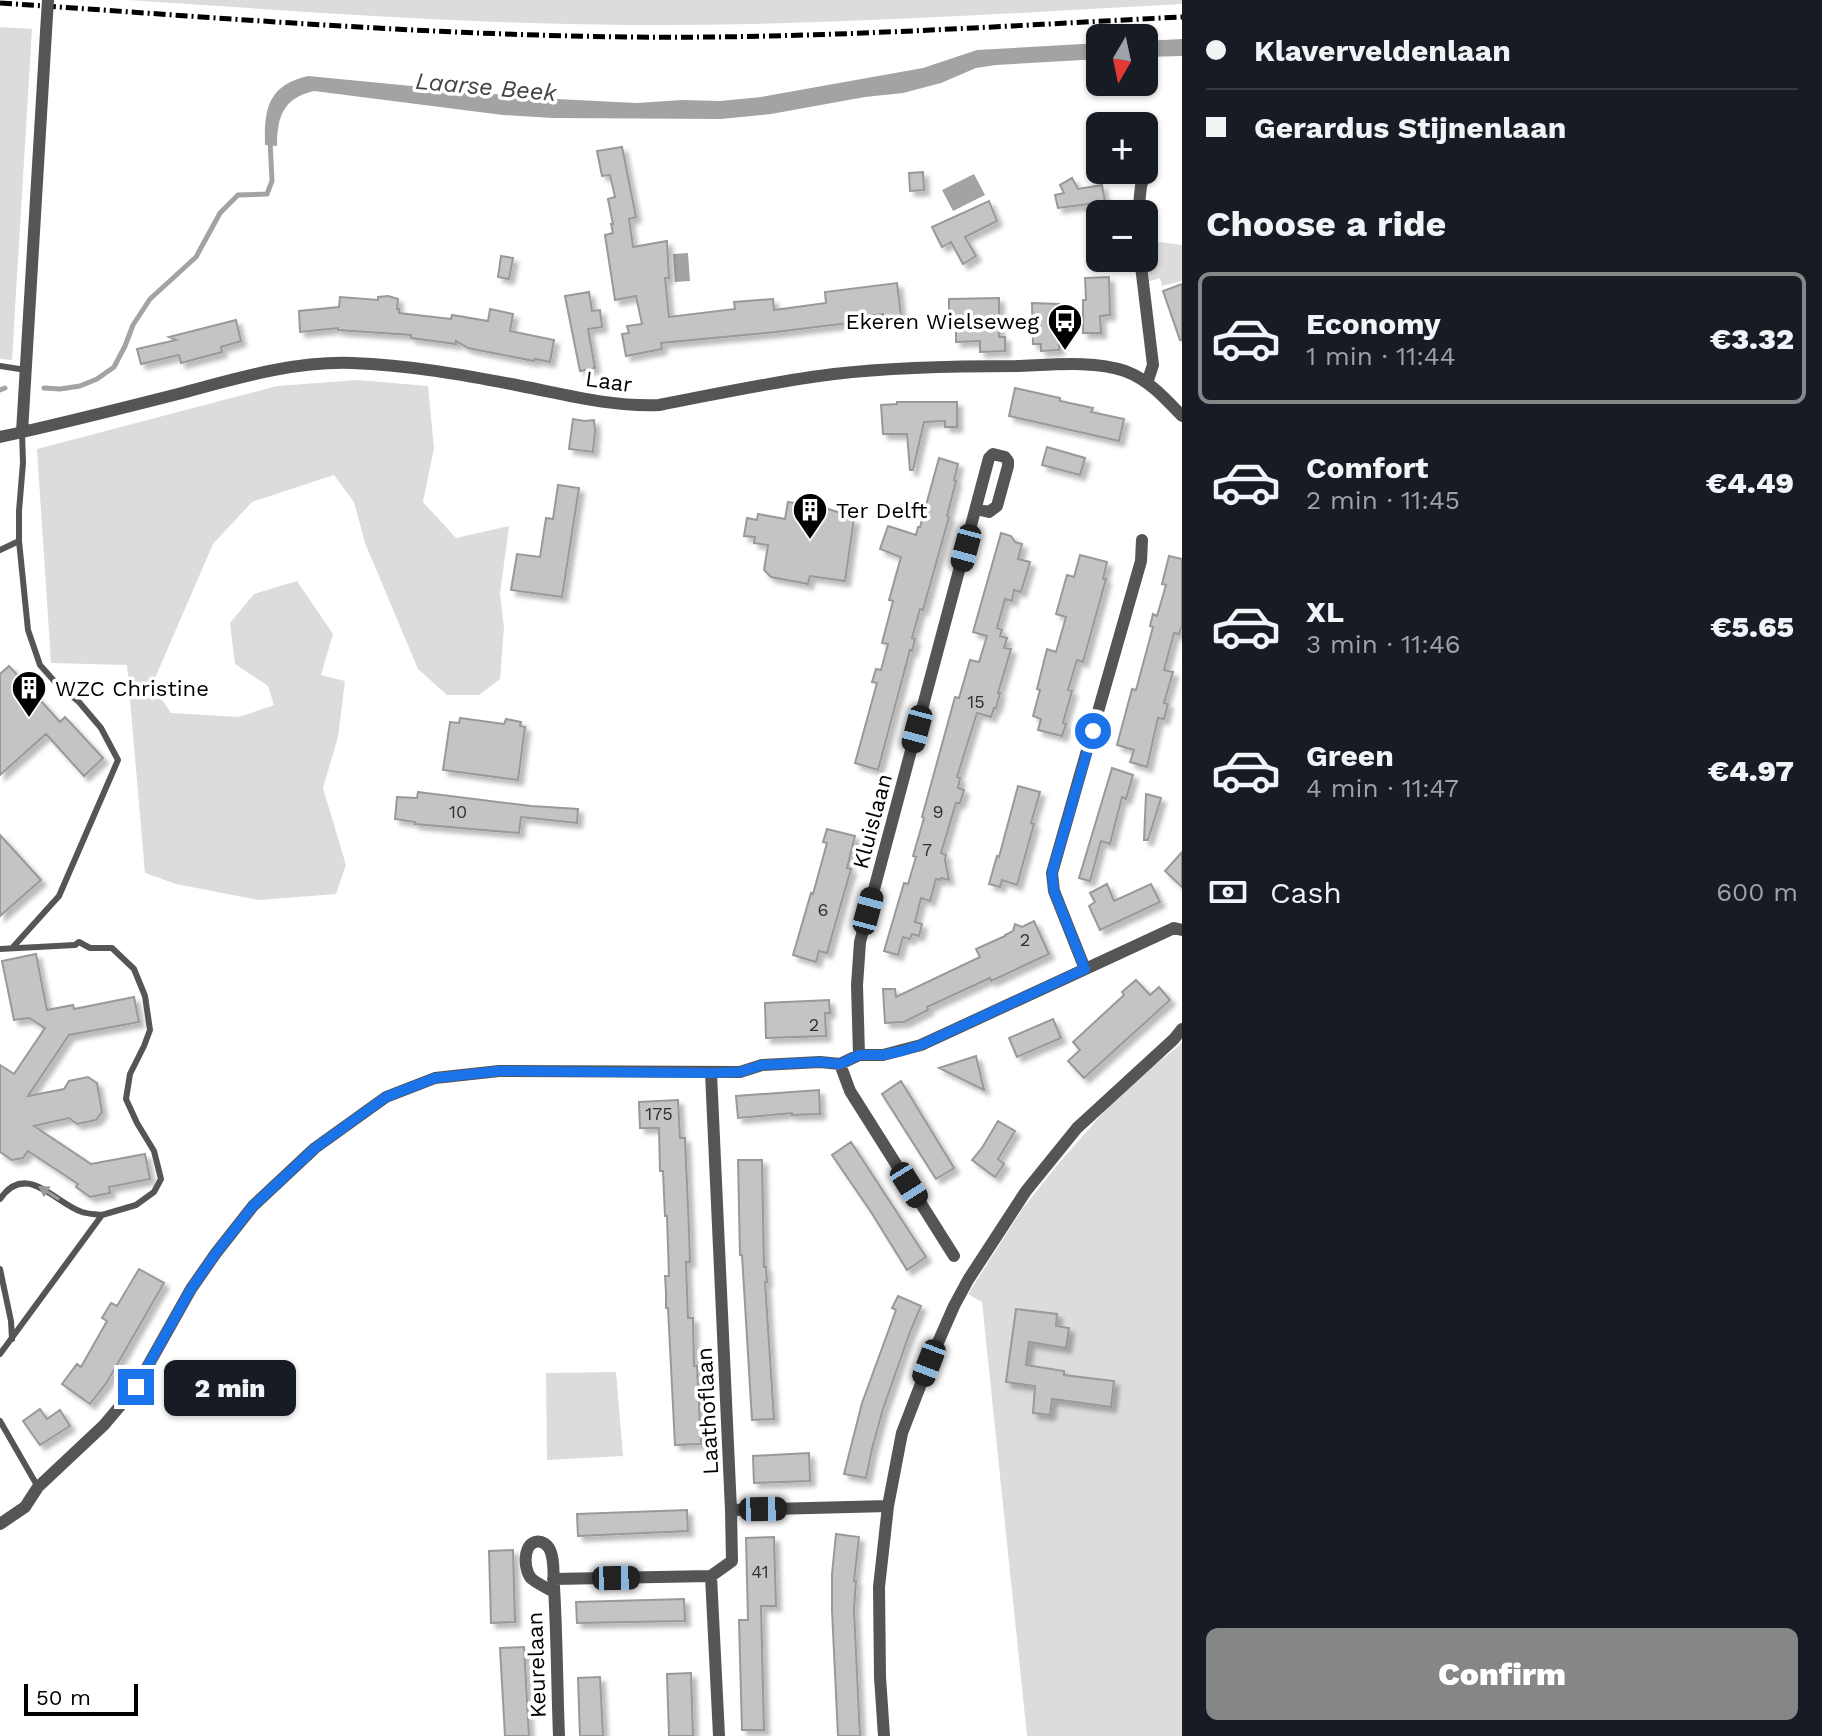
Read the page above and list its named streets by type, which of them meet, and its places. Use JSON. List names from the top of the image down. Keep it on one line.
{"streets":{"street":["Laar","Kluislaan","Laathoflaan","Keurelaan"]},"crossings":[["Laathoflaan","Keurelaan"]],"water":["Laarse Beek"],"places":{"bus stop":["Ekeren Wielseweg"],"building":["Ter Delft","WZC Christine"]},"house_numbers":["15","10","9","7","6","2","2","175","41"],"scale_bar":"50 m","north":"bottom","page":{"banner":["Klaverveldenlaan","Gerardus Stijnenlaan"],"map_buttons":["+","−"],"heading":"Choose a ride","list":[{"name":"Economy","note":"1 min · 11:44","value":"€3.32"},{"name":"Comfort","note":"2 min · 11:45","value":"€4.49"},{"name":"XL","note":"3 min · 11:46","value":"€5.65"},{"name":"Green","note":"4 min · 11:47","value":"€4.97"}],"pay":["Cash","600 m"],"bubble":"2 min","buttons":"Confirm","scale":"50 m"}}
